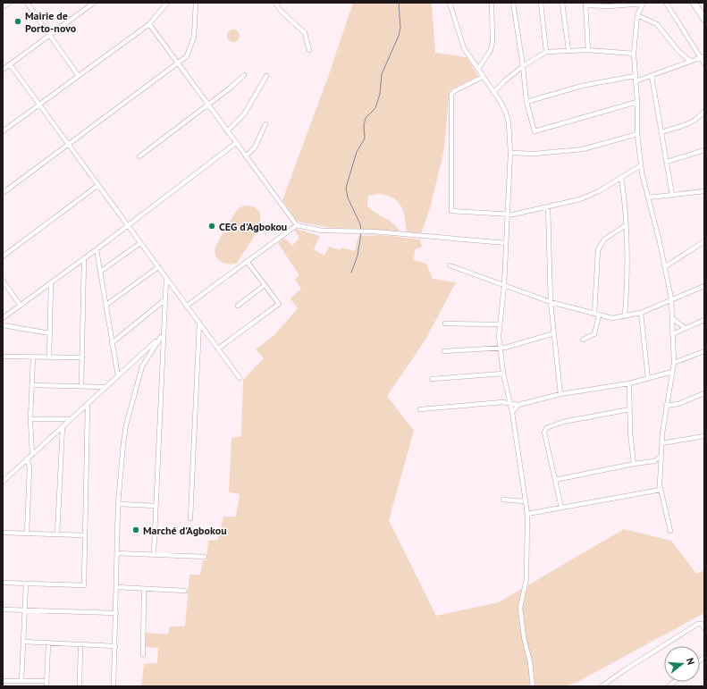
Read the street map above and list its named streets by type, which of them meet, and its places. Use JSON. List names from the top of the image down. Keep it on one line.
{"places":["Mairie de Porto-novo","CEG d'Agbokou","Marché d'Agbokou"],"north":"right"}
